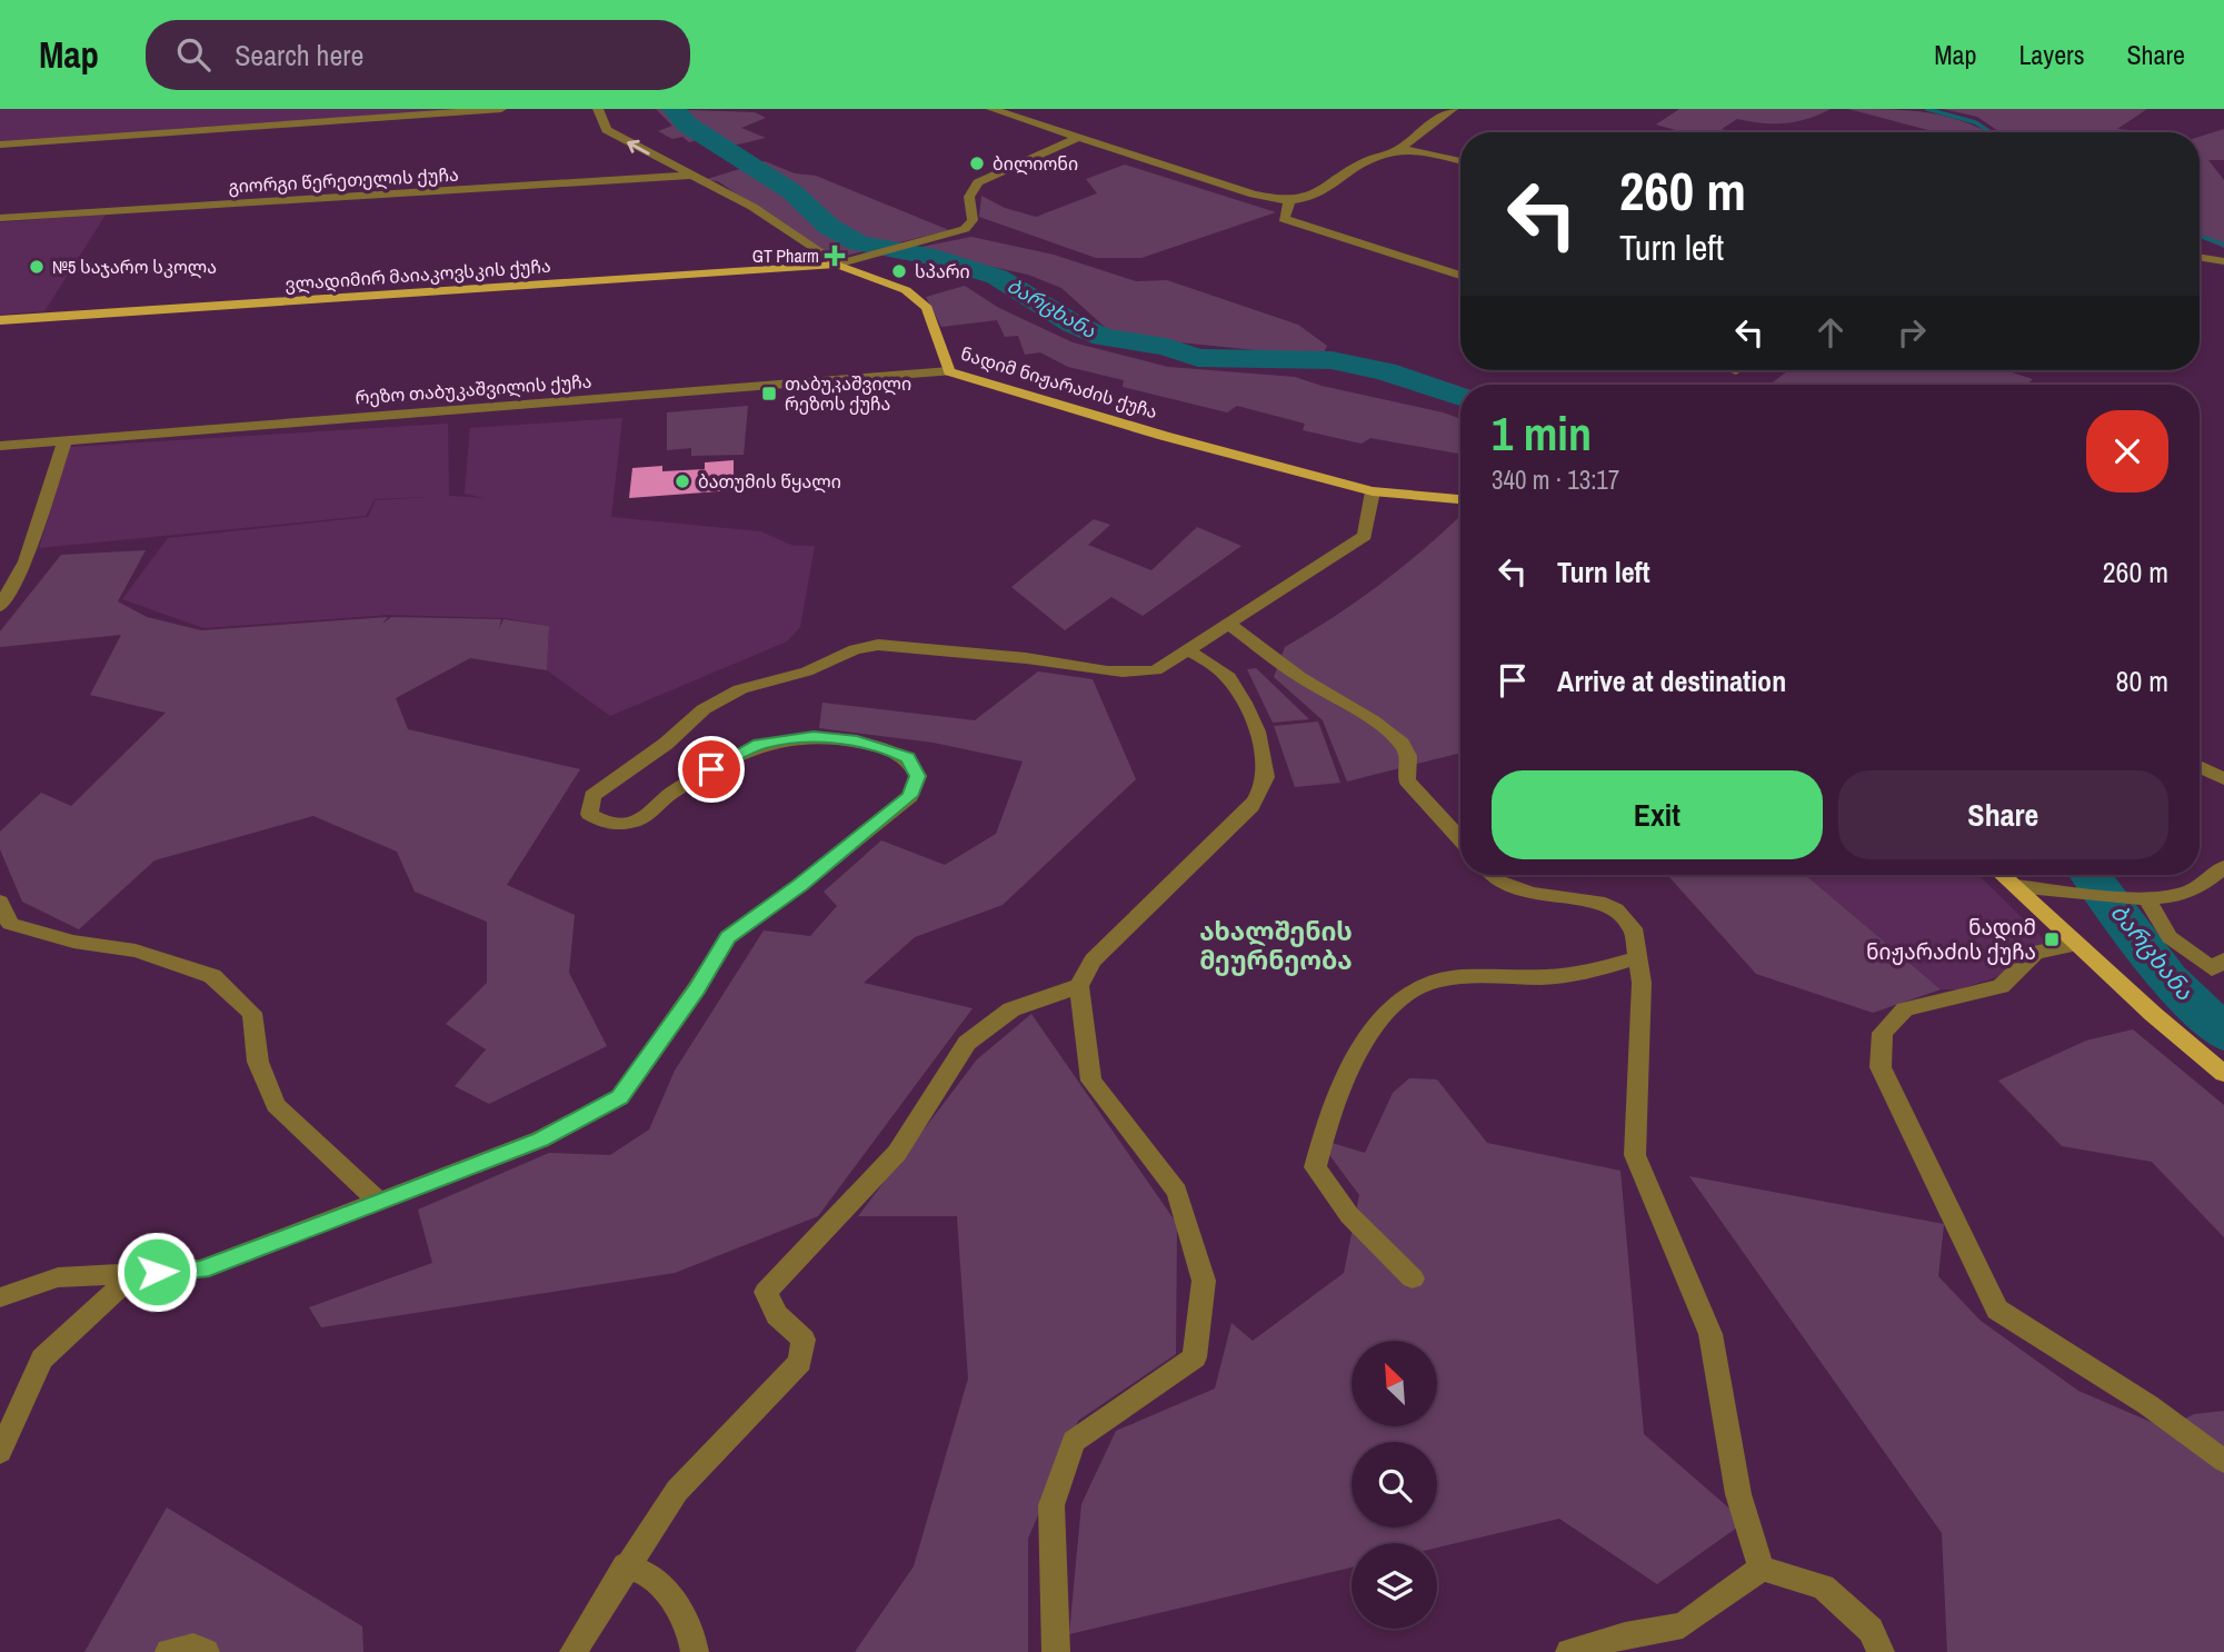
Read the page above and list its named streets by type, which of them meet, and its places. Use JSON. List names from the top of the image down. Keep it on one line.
{"streets":{"main road":["ვლადიმირ მაიაკოვსკის ქუჩა","ნადიმ ნიჟარაძის ქუჩა"],"street":["გიორგი წერეთელის ქუჩა","რეზო თაბუკაშვილის ქუჩა"]},"crossings":[["გიორგი წერეთელის ქუჩა","ნადიმ ნიჟარაძის ქუჩა"],["ვლადიმირ მაიაკოვსკის ქუჩა","ნადიმ ნიჟარაძის ქუჩა"],["ნადიმ ნიჟარაძის ქუჩა","რეზო თაბუკაშვილის ქუჩა"]],"districts":["ახალშენის მეურნეობა"],"water":["ბარცხანა"],"places":{"other":["ბილიონი","№5 საჯარო სკოლა","სპარი","ბათუმის წყალი"],"health":["GT Pharm"],"transit":["თაბუკაშვილი რეზოს ქუჩა","ნადიმ ნიჟარაძის ქუჩა"]},"north":"top left","page":{"header":"Map","search":"Search here","nav":["Map","Layers","Share"],"turn":["260 m","Turn left"],"heading":["1 min","340 m · 13:17"],"list":[{"name":"Turn left","value":"260 m"},{"name":"Arrive at destination","value":"80 m"}],"buttons":["Exit","Share"]}}
